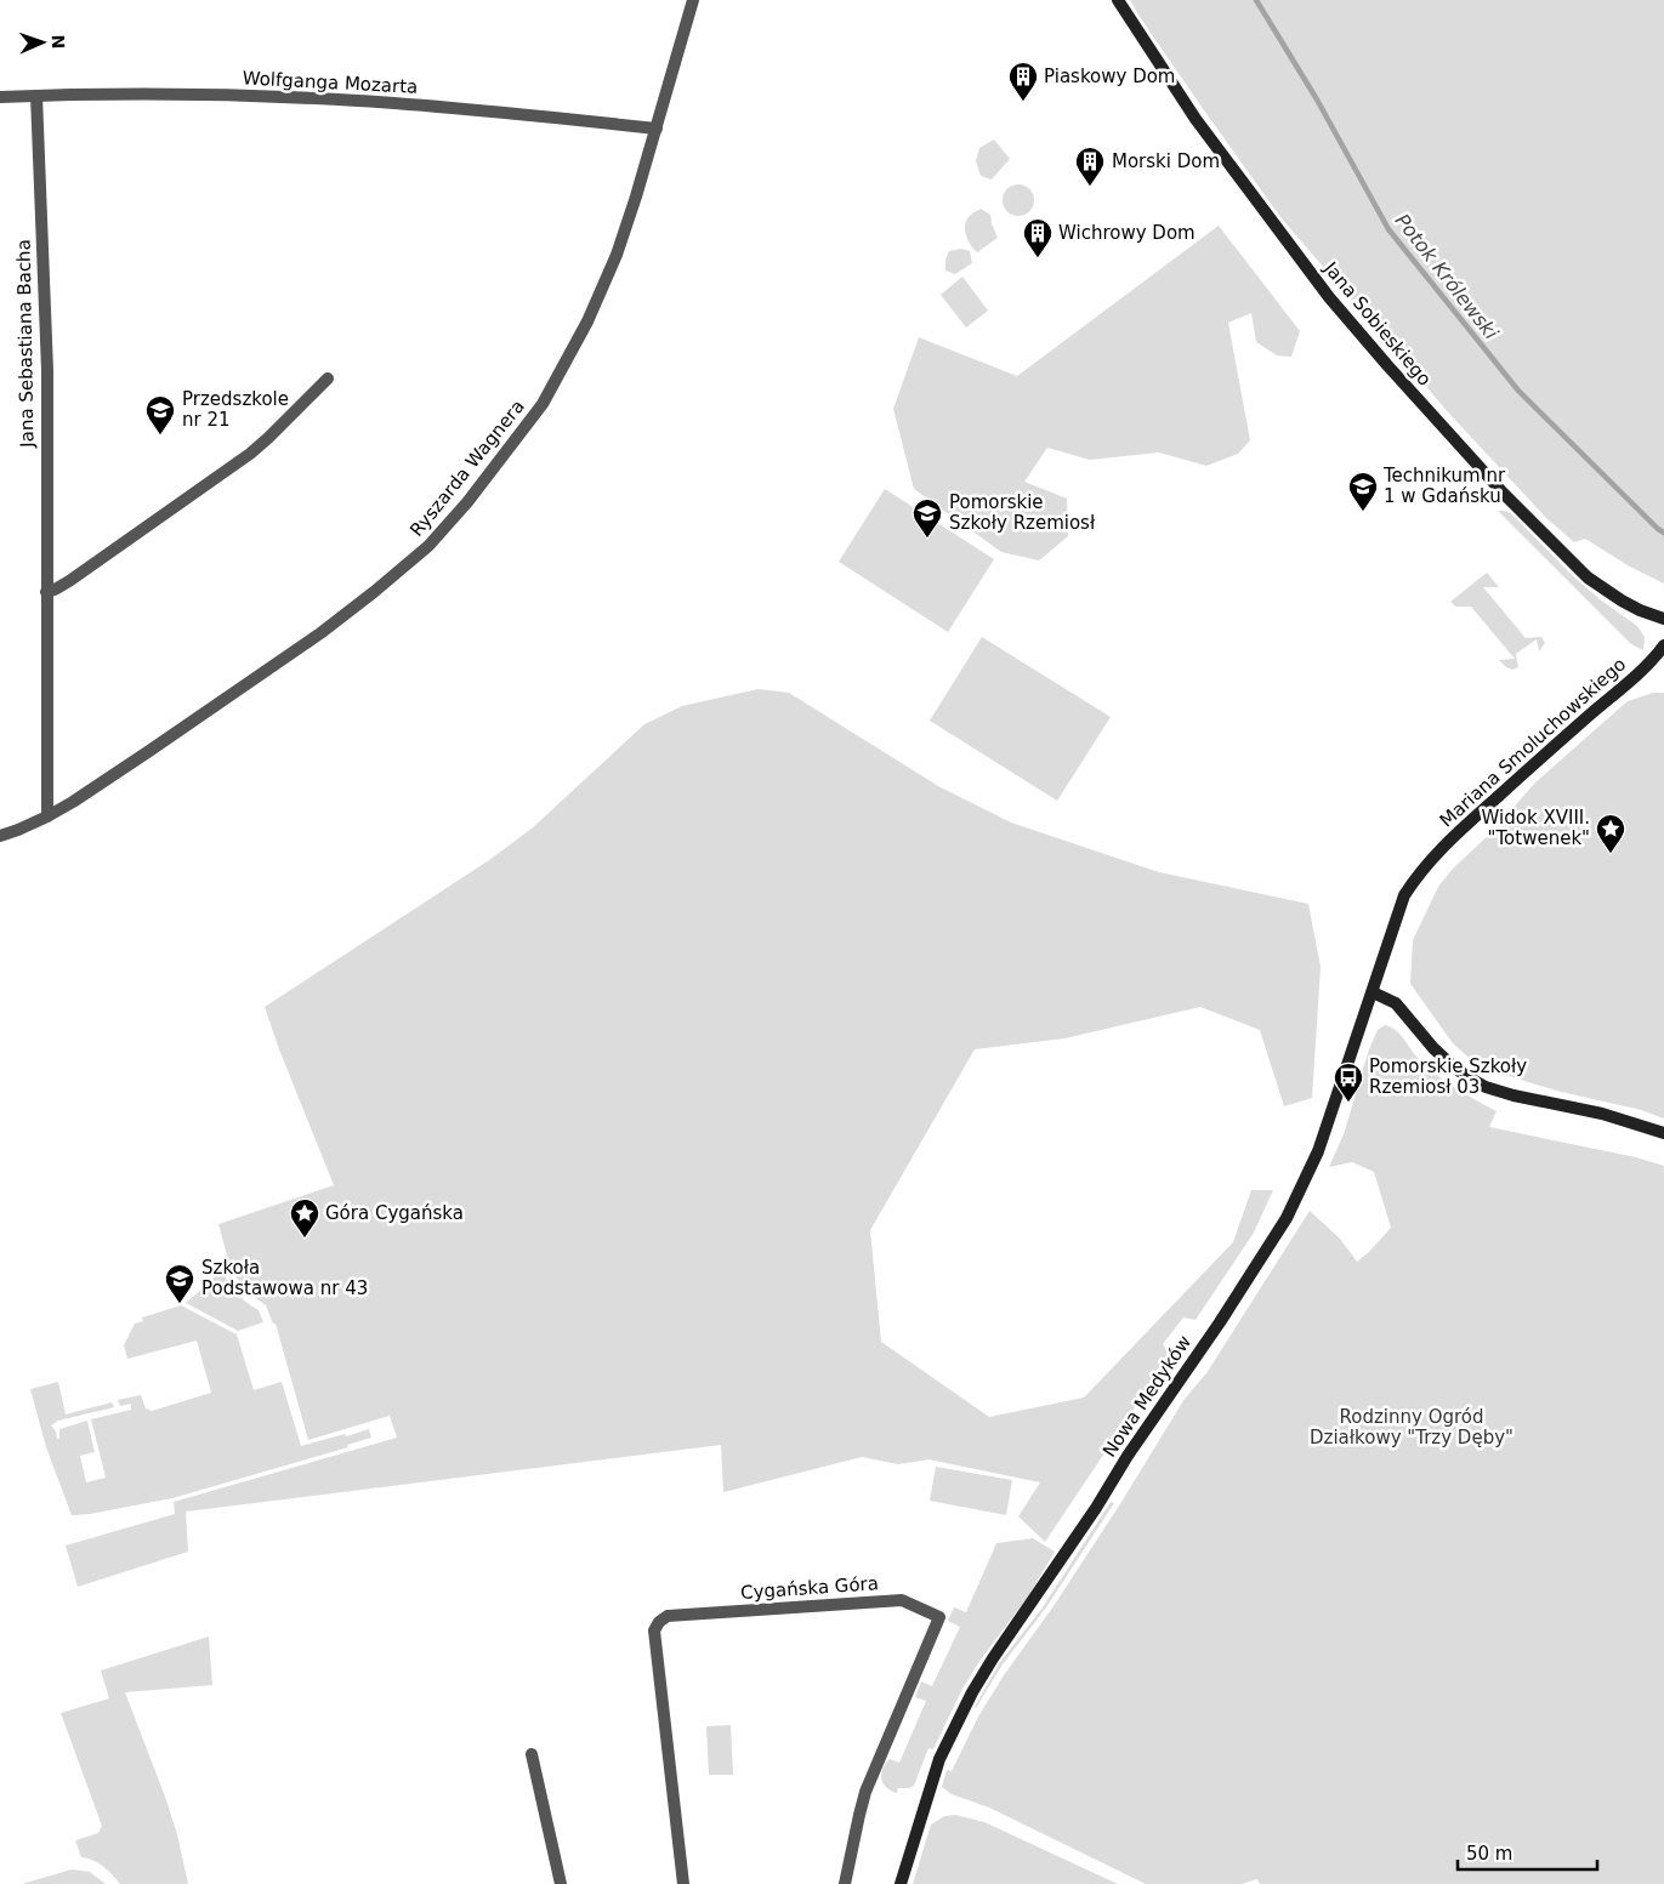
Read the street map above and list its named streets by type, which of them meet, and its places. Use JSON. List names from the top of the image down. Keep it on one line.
{"streets":{"street":["Wolfganga Mozarta","Jana Sobieskiego","Jana Sebastiana Bacha","Ryszarda Wagnera","Mariana Smoluchowskiego","Nowa Medyków","Cygańska Góra"]},"crossings":[["Wolfganga Mozarta","Jana Sebastiana Bacha"],["Wolfganga Mozarta","Ryszarda Wagnera"],["Jana Sebastiana Bacha","Ryszarda Wagnera"],["Mariana Smoluchowskiego","Nowa Medyków"]],"water":["Potok Królewski"],"parks":["Rodzinny Ogród Działkowy \"Trzy Dęby\""],"places":{"building":["Piaskowy Dom","Morski Dom","Wichrowy Dom"],"school or university":["Przedszkole nr 21","Technikum nr 1 w Gdańsku","Pomorskie Szkoły Rzemiosł","Szkoła Podstawowa nr 43"],"place":["Widok XVIII. \"Totwenek\"","Góra Cygańska"],"bus stop":["Pomorskie Szkoły Rzemiosł 03"]},"scale_bar":"50 m","north":"right"}
